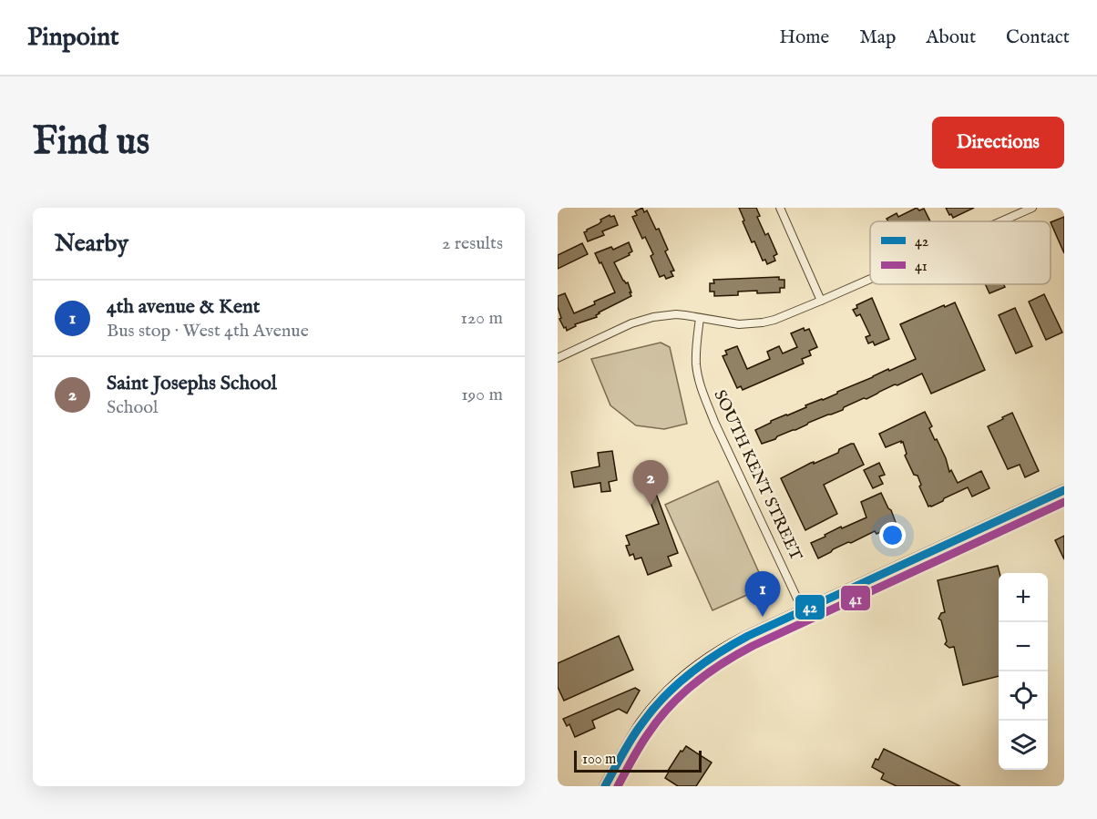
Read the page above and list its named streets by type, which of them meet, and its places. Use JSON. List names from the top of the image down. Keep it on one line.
{"streets":{"street":["SOUTH KENT STREET"]},"lines":["transit line 42","transit line 41"],"legend":["42","41"],"scale_bar":"100 m","page":{"header":"Pinpoint","nav":["Home","Map","About","Contact"],"buttons":"Directions","title":"Find us","heading":["Nearby","2 results"],"list":[{"mark":"1","name":"4th avenue & Kent","note":"Bus stop · West 4th Avenue","value":"120 m"},{"mark":"2","name":"Saint Josephs School","note":"School","value":"190 m"}],"pins":["2","1"],"map_buttons":["+","−"],"scale":"100 m"}}
